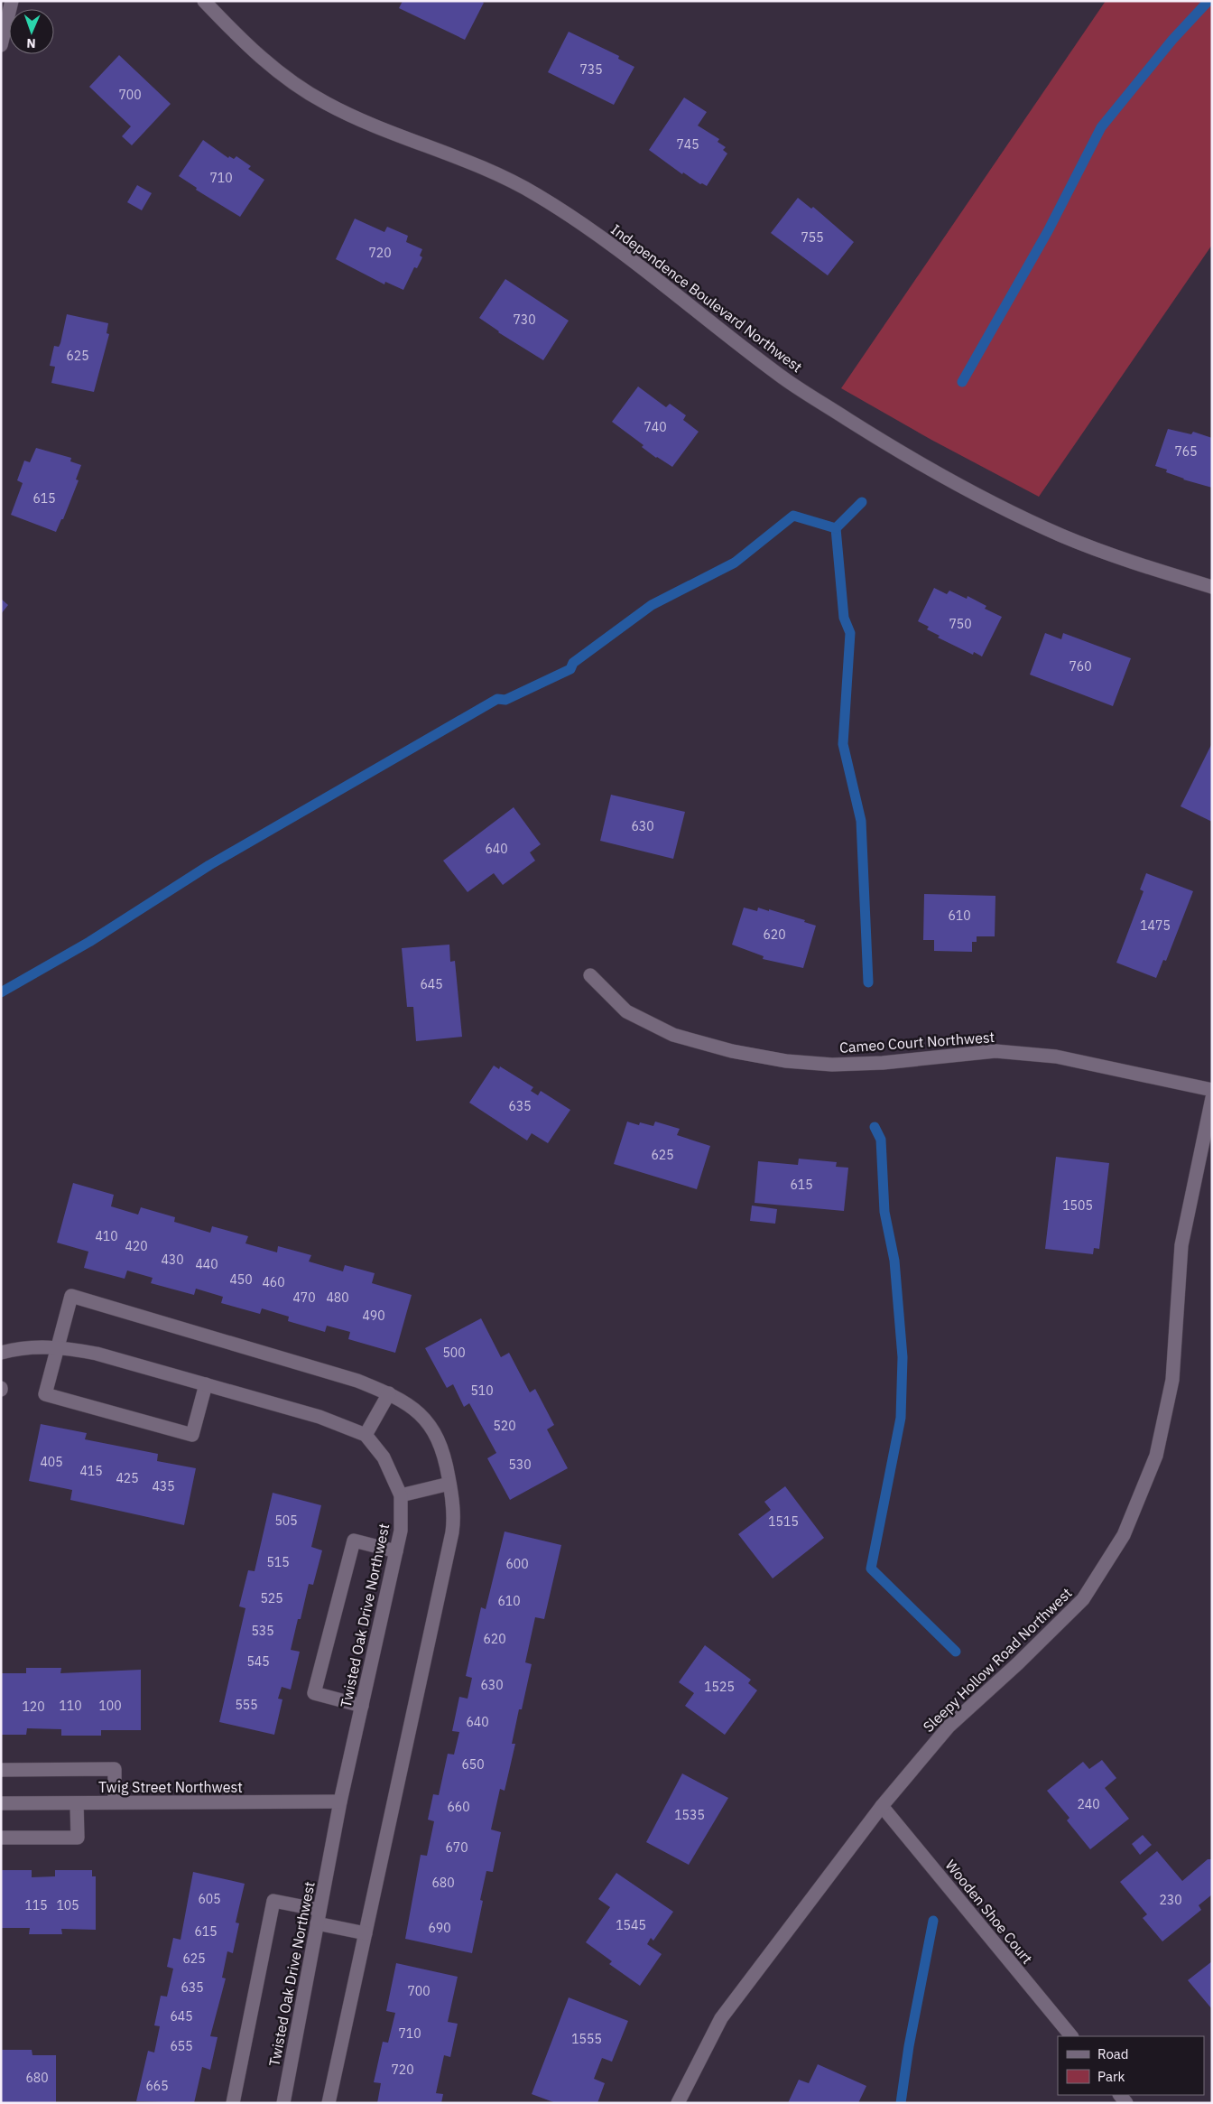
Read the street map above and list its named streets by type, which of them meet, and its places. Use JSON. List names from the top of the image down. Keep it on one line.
{"streets":{"street":["Independence Boulevard Northwest","Cameo Court Northwest","Twisted Oak Drive Northwest","Sleepy Hollow Road Northwest","Twig Street Northwest","Wooden Shoe Court"]},"crossings":[["Twisted Oak Drive Northwest","Twig Street Northwest"],["Sleepy Hollow Road Northwest","Wooden Shoe Court"]],"house_numbers":["735","700","745","710","755","720","730","625","740","765","615","750","760","630","640","610","1475","620","645","635","625","615","1505","410","420","430","440","450","460","470","480","490","500","510","520","405","530","415","425","435","505","1515","515","600","525","610","535","620","545","630","1525","555","110","100","120","640","650","240","660","1535","670","680","605","230","115","105","1545","690","615","625","635","700","645","710","1555","655","720","680","665"],"legend":["Road","Park"],"north":"bottom"}
